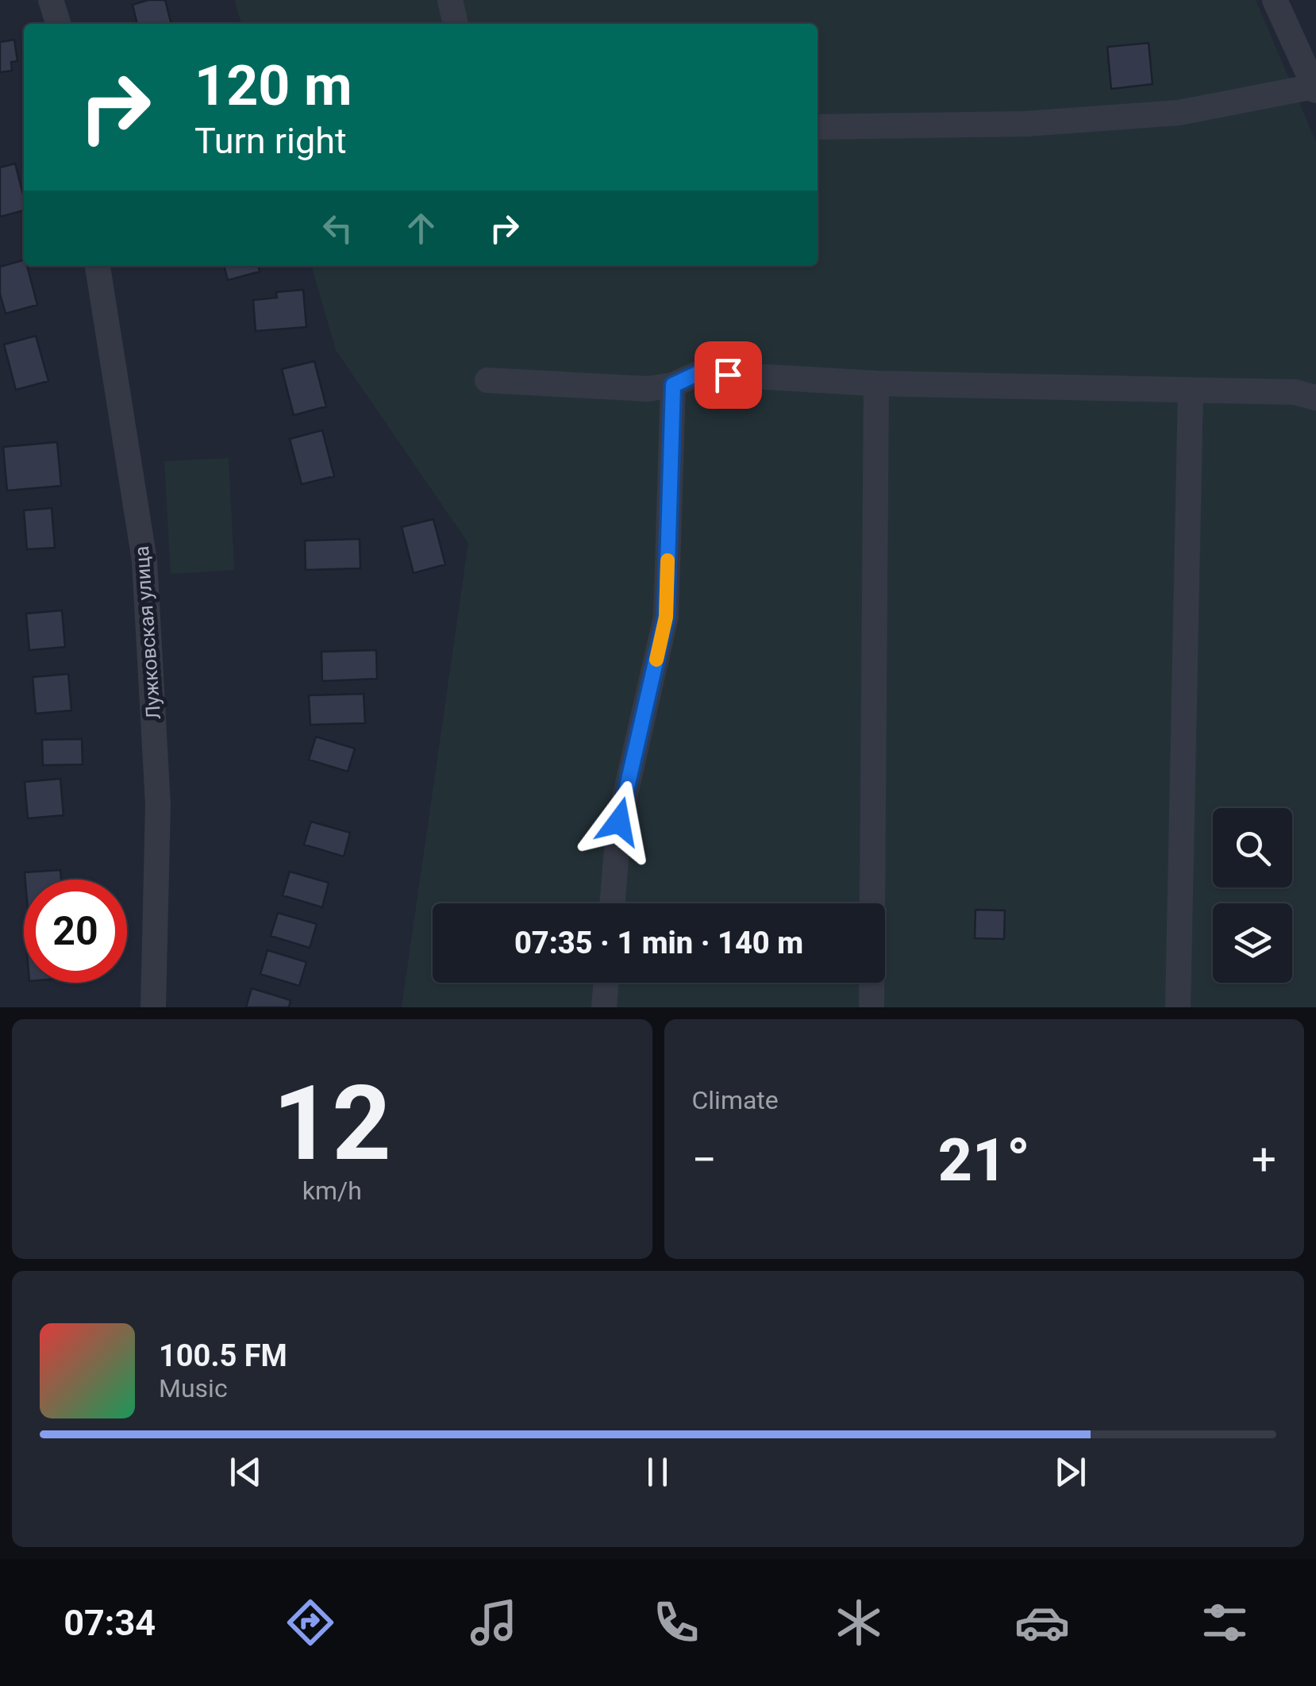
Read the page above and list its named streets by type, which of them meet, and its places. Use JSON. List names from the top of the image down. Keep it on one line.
{"streets":{"street":["Лужковская улица"]},"page":{"turn":["120 m","Turn right"],"limit":"20","trip":"07:35 · 1 min · 140 m","tile":[["12","km/h"],"Climate"],"heat":["−","21°","+"],"song":["100.5 FM","Music"],"tabs":"07:34"}}
